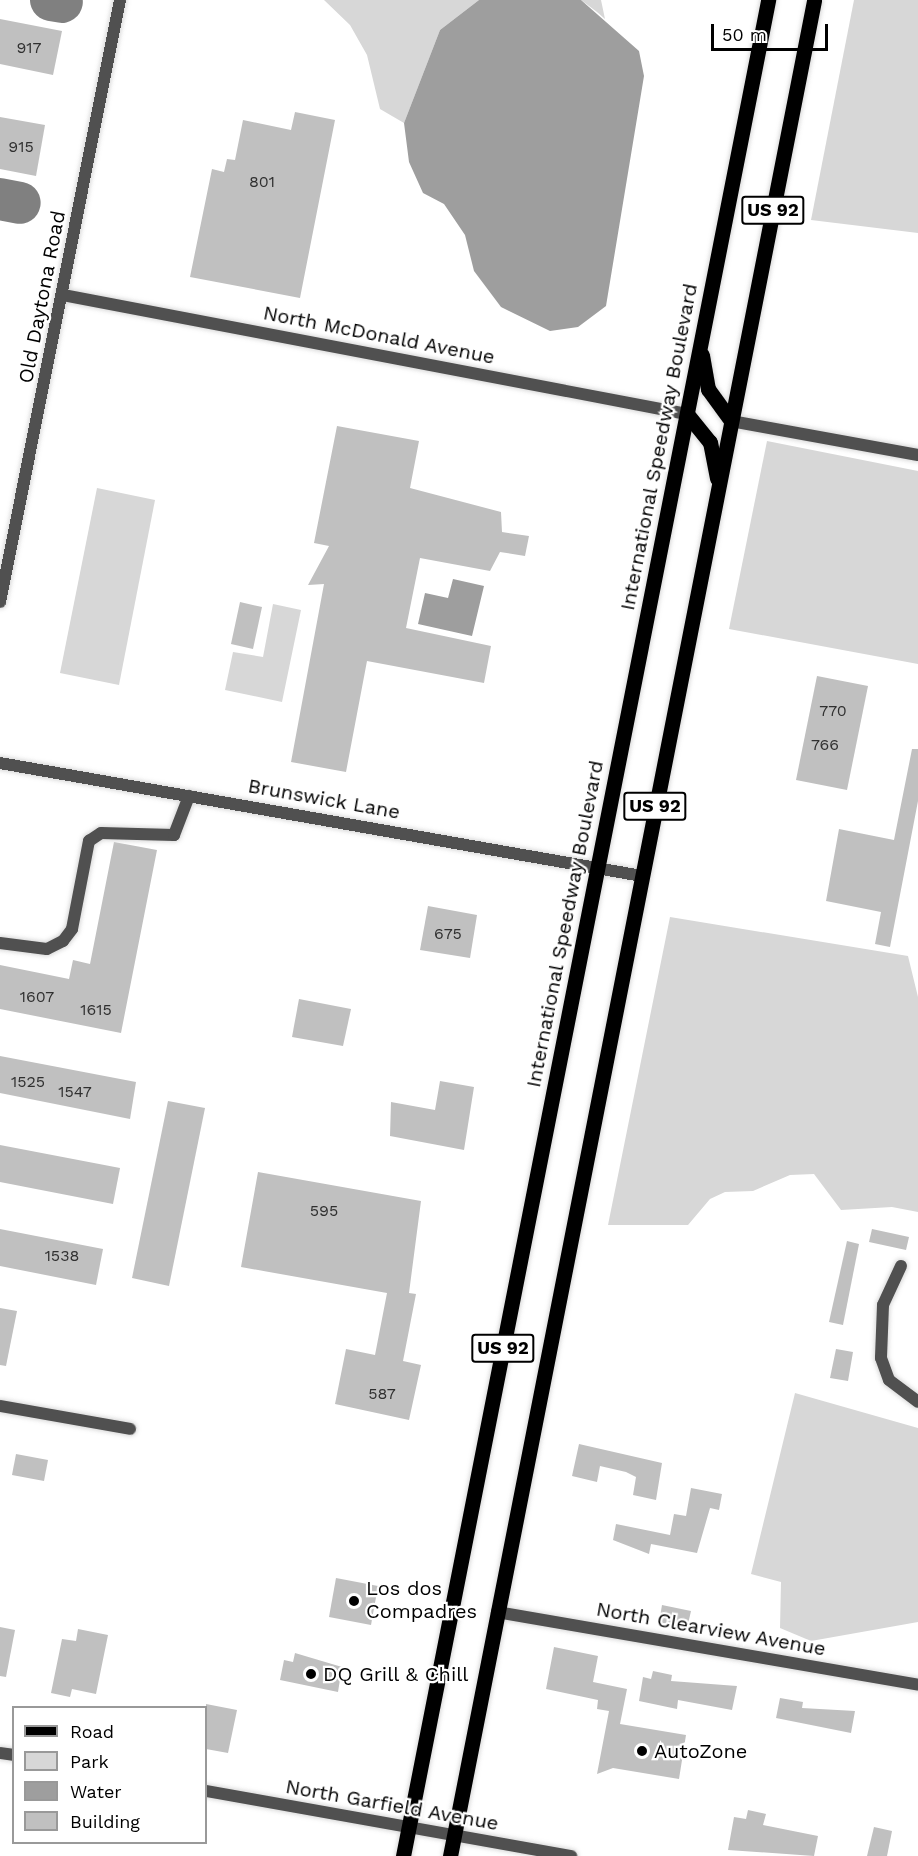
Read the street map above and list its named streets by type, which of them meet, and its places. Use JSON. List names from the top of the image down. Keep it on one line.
{"streets":{"main road":["US 92","International Speedway Boulevard"],"street":["Old Daytona Road","North McDonald Avenue","Brunswick Lane","North Clearview Avenue","North Garfield Avenue"]},"crossings":[["US 92","Brunswick Lane"],["US 92","North Clearview Avenue"],["US 92","North Garfield Avenue"],["Old Daytona Road","North McDonald Avenue"],["North McDonald Avenue","International Speedway Boulevard"],["International Speedway Boulevard","Brunswick Lane"],["International Speedway Boulevard","North Garfield Avenue"]],"places":["Los dos Compadres","DQ Grill & Chill","AutoZone"],"house_numbers":["917","915","801","770","766","675","1607","1615","1525","1547","595","1538","587"],"legend":["Road","Park","Water","Building"],"scale_bar":"50 m"}
